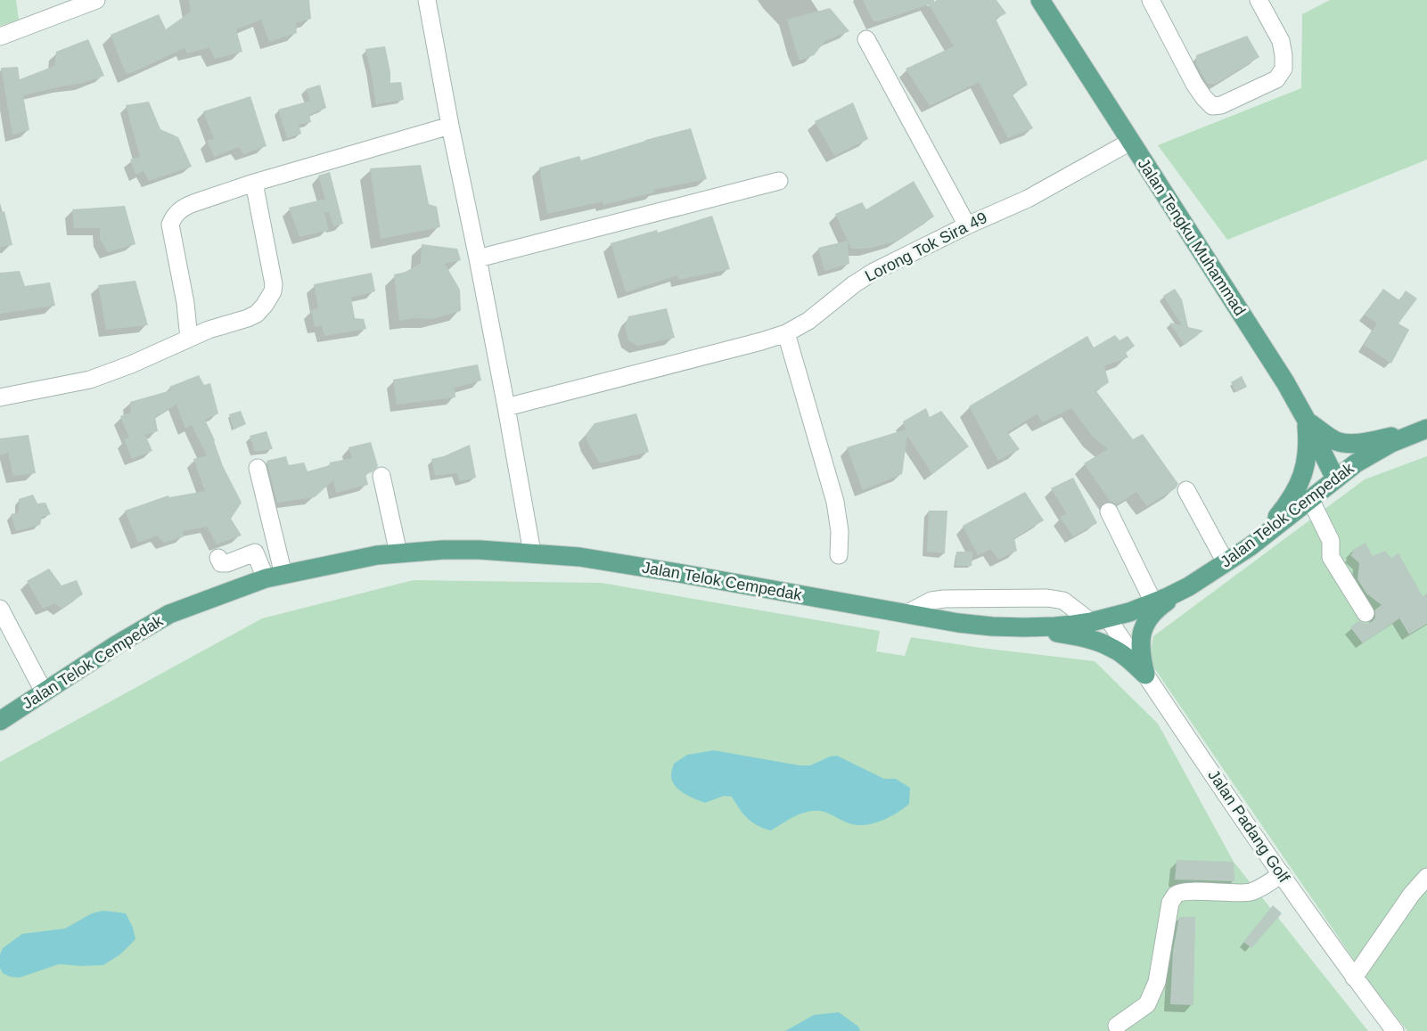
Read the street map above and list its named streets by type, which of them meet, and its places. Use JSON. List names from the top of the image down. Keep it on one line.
{"streets":{"main road":["Jalan Tengku Muhammad","Jalan Telok Cempedak"],"street":["Lorong Tok Sira 49","Jalan Padang Golf"]},"crossings":[["Jalan Tengku Muhammad","Lorong Tok Sira 49"],["Jalan Tengku Muhammad","Jalan Telok Cempedak"],["Jalan Telok Cempedak","Jalan Padang Golf"]]}
